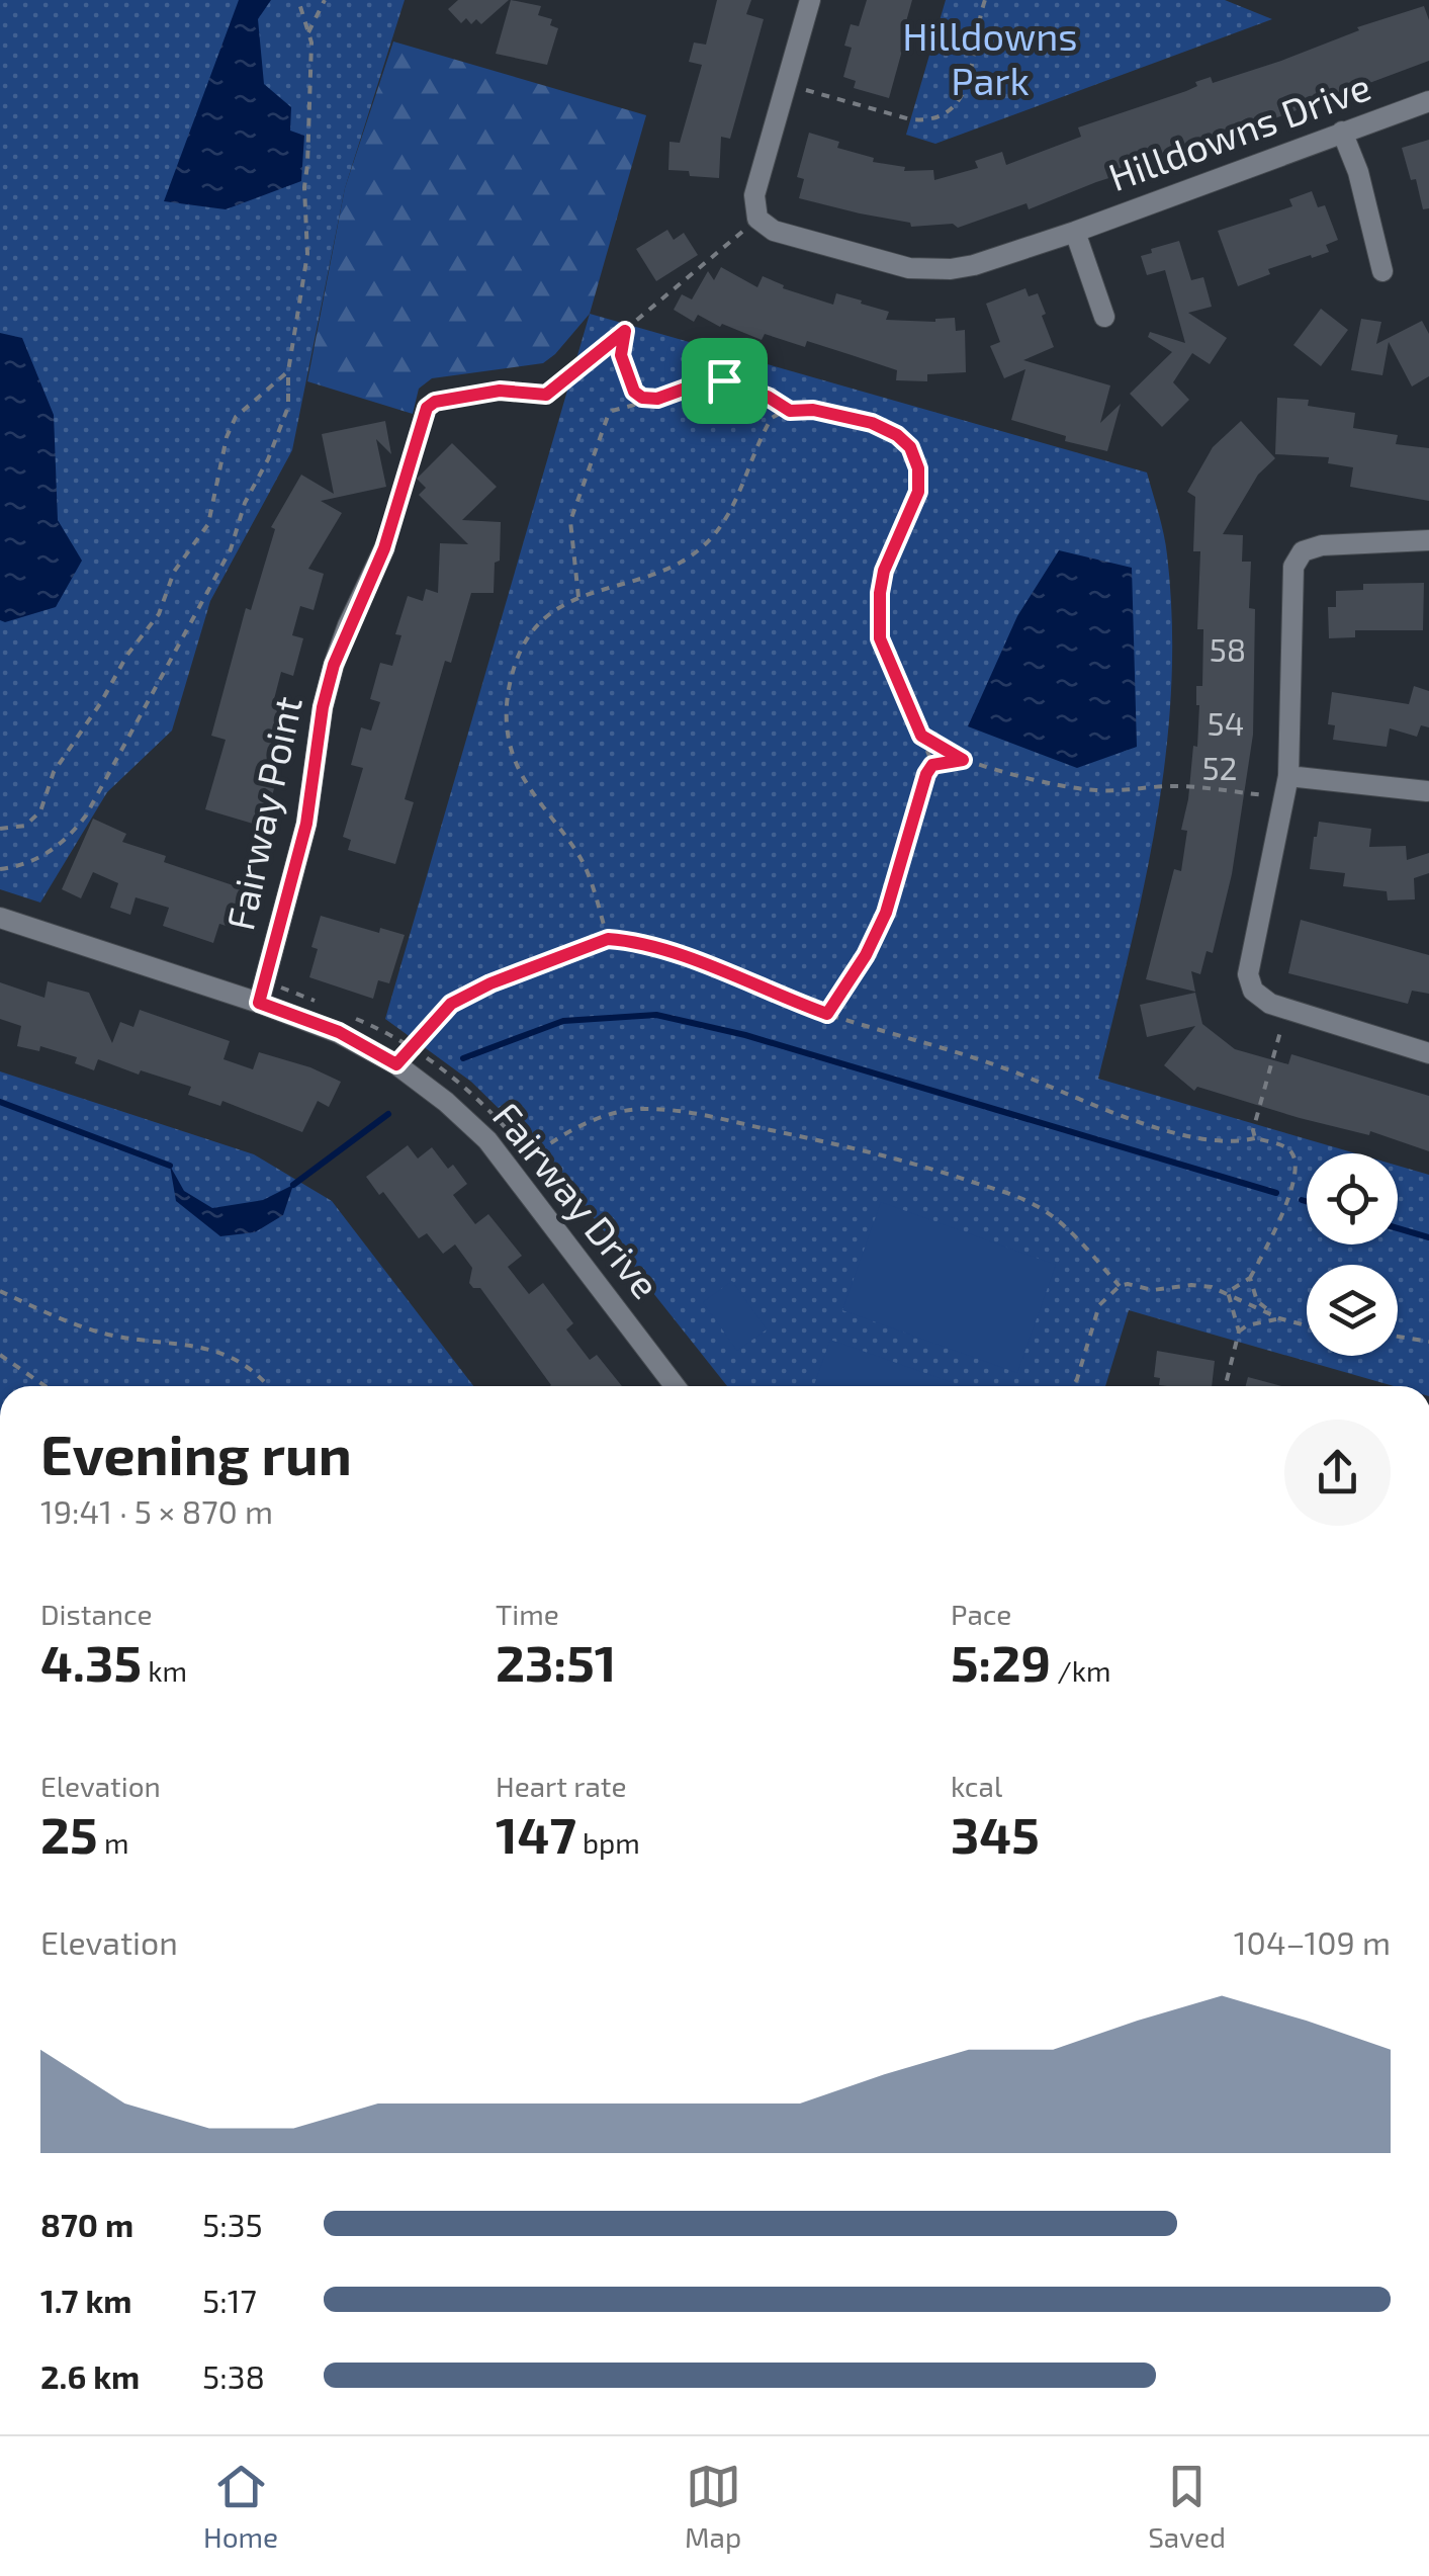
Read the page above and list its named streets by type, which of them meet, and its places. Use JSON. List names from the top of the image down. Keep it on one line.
{"streets":{"street":["Hilldowns Drive","Fairway Point","Fairway Drive"]},"crossings":[["Fairway Point","Fairway Drive"]],"parks":["Hilldowns Park"],"house_numbers":["58","54","52"],"page":{"heading":["Evening run","19:41 · 5 × 870 m"],"stats":[["Distance","4.35 km"],["Time","23:51"],["Pace","5:29 /km"],["Elevation","25 m"],["Heart rate","147 bpm"],["kcal","345"]],"chart":["Elevation","104–109 m"],"list":[{"name":"870 m","note":"5:35"},{"name":"1.7 km","note":"5:17"},{"name":"2.6 km","note":"5:38"}],"tabs":["Home","Map","Saved"]}}
